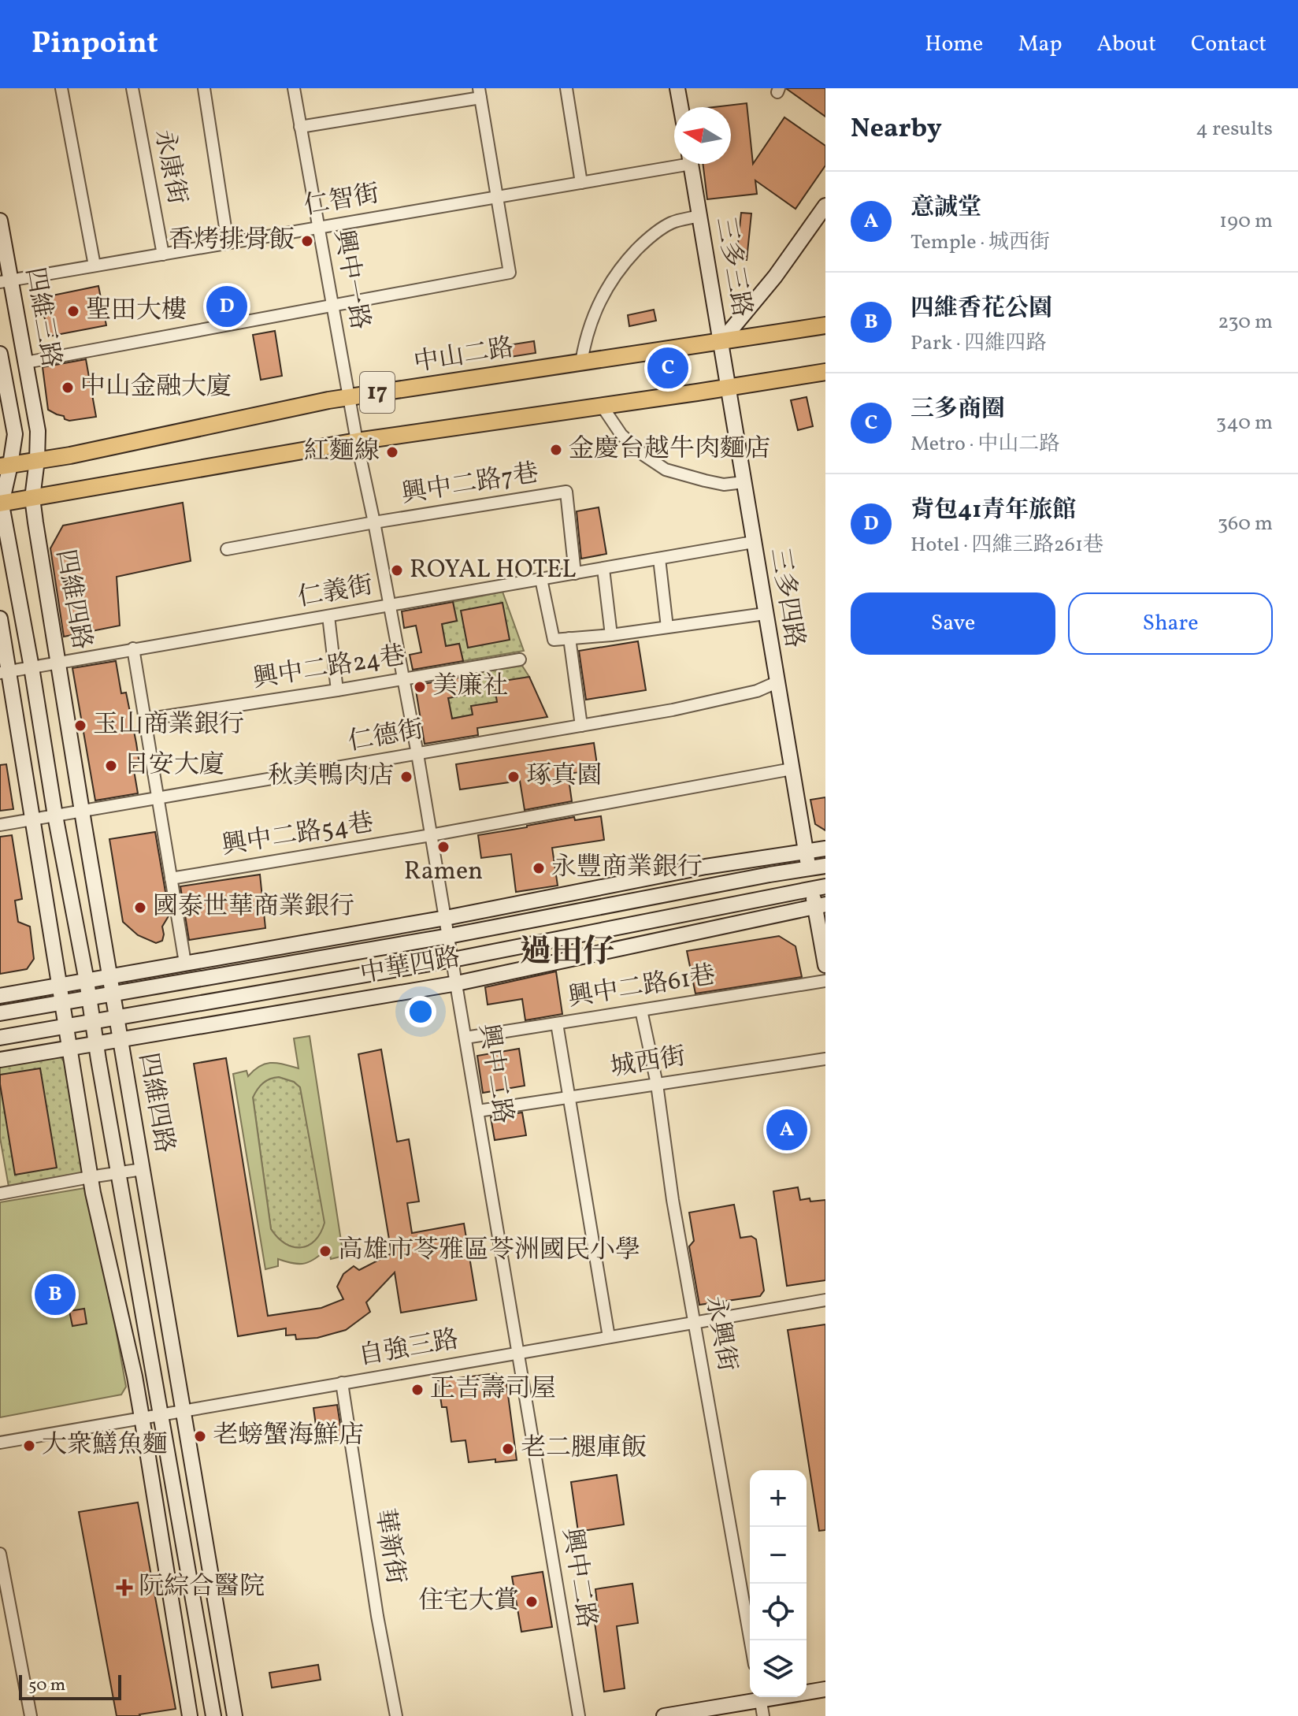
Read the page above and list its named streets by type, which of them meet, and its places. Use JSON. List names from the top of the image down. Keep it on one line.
{"streets":{"main road":["中山二路","17"],"street":["永康街","仁智街","三多三路","興中一路","四維三路","興中二路7巷","仁義街","三多四路","四維四路","興中二路24巷","仁德街","興中二路54巷","中華四路","興中二路61巷","城西街","興中二路","永興街","自強三路","華新街"]},"crossings":[["永康街","仁智街"],["仁智街","興中一路"],["仁智街","四維三路"],["三多三路","中山二路"],["三多三路","17"],["三多三路","三多四路"],["興中一路","中山二路"],["興中一路","17"],["興中一路","興中二路"],["四維三路","中山二路"],["四維三路","17"],["四維三路","四維四路"],["17","三多四路"],["17","四維四路"],["17","興中二路"],["興中二路7巷","仁義街"],["興中二路7巷","興中二路"],["仁義街","三多四路"],["仁義街","四維四路"],["仁義街","興中二路"],["三多四路","仁德街"],["三多四路","興中二路54巷"],["三多四路","中華四路"],["四維四路","仁德街"],["四維四路","中華四路"],["四維四路","自強三路"],["興中二路24巷","興中二路"],["仁德街","興中二路"],["興中二路54巷","興中二路"],["中華四路","興中二路"],["興中二路61巷","興中二路"],["興中二路61巷","永興街"],["城西街","興中二路"],["城西街","永興街"],["興中二路","自強三路"],["永興街","自強三路"],["自強三路","華新街"]],"districts":["過田仔"],"places":{"other":["香烤排骨飯","聖田大樓","中山金融大廈","金慶台越牛肉麵店","紅麵線","ROYAL HOTEL","美廉社","玉山商業銀行","日安大廈","秋美鴨肉店","琢真園","Ramen","永豐商業銀行","國泰世華商業銀行","高雄市苓雅區苓洲國民小學","正吉壽司屋","老螃蟹海鮮店","大衆鱔魚麵","老二腿庫飯","住宅大賞"],"health":["阮綜合醫院"]},"scale_bar":"50 m","north":"left","page":{"header":"Pinpoint","nav":["Home","Map","About","Contact"],"heading":["Nearby","4 results"],"list":[{"mark":"A","name":"意誠堂","note":"Temple · 城西街","value":"190 m"},{"mark":"B","name":"四維香花公園","note":"Park · 四維四路","value":"230 m"},{"mark":"C","name":"三多商圈","note":"Metro · 中山二路","value":"340 m"},{"mark":"D","name":"背包41青年旅館","note":"Hotel · 四維三路261巷","value":"360 m"}],"pins":["D","C","A","B"],"buttons":["Save","Share"],"map_buttons":["+","−"],"scale":"50 m"}}
